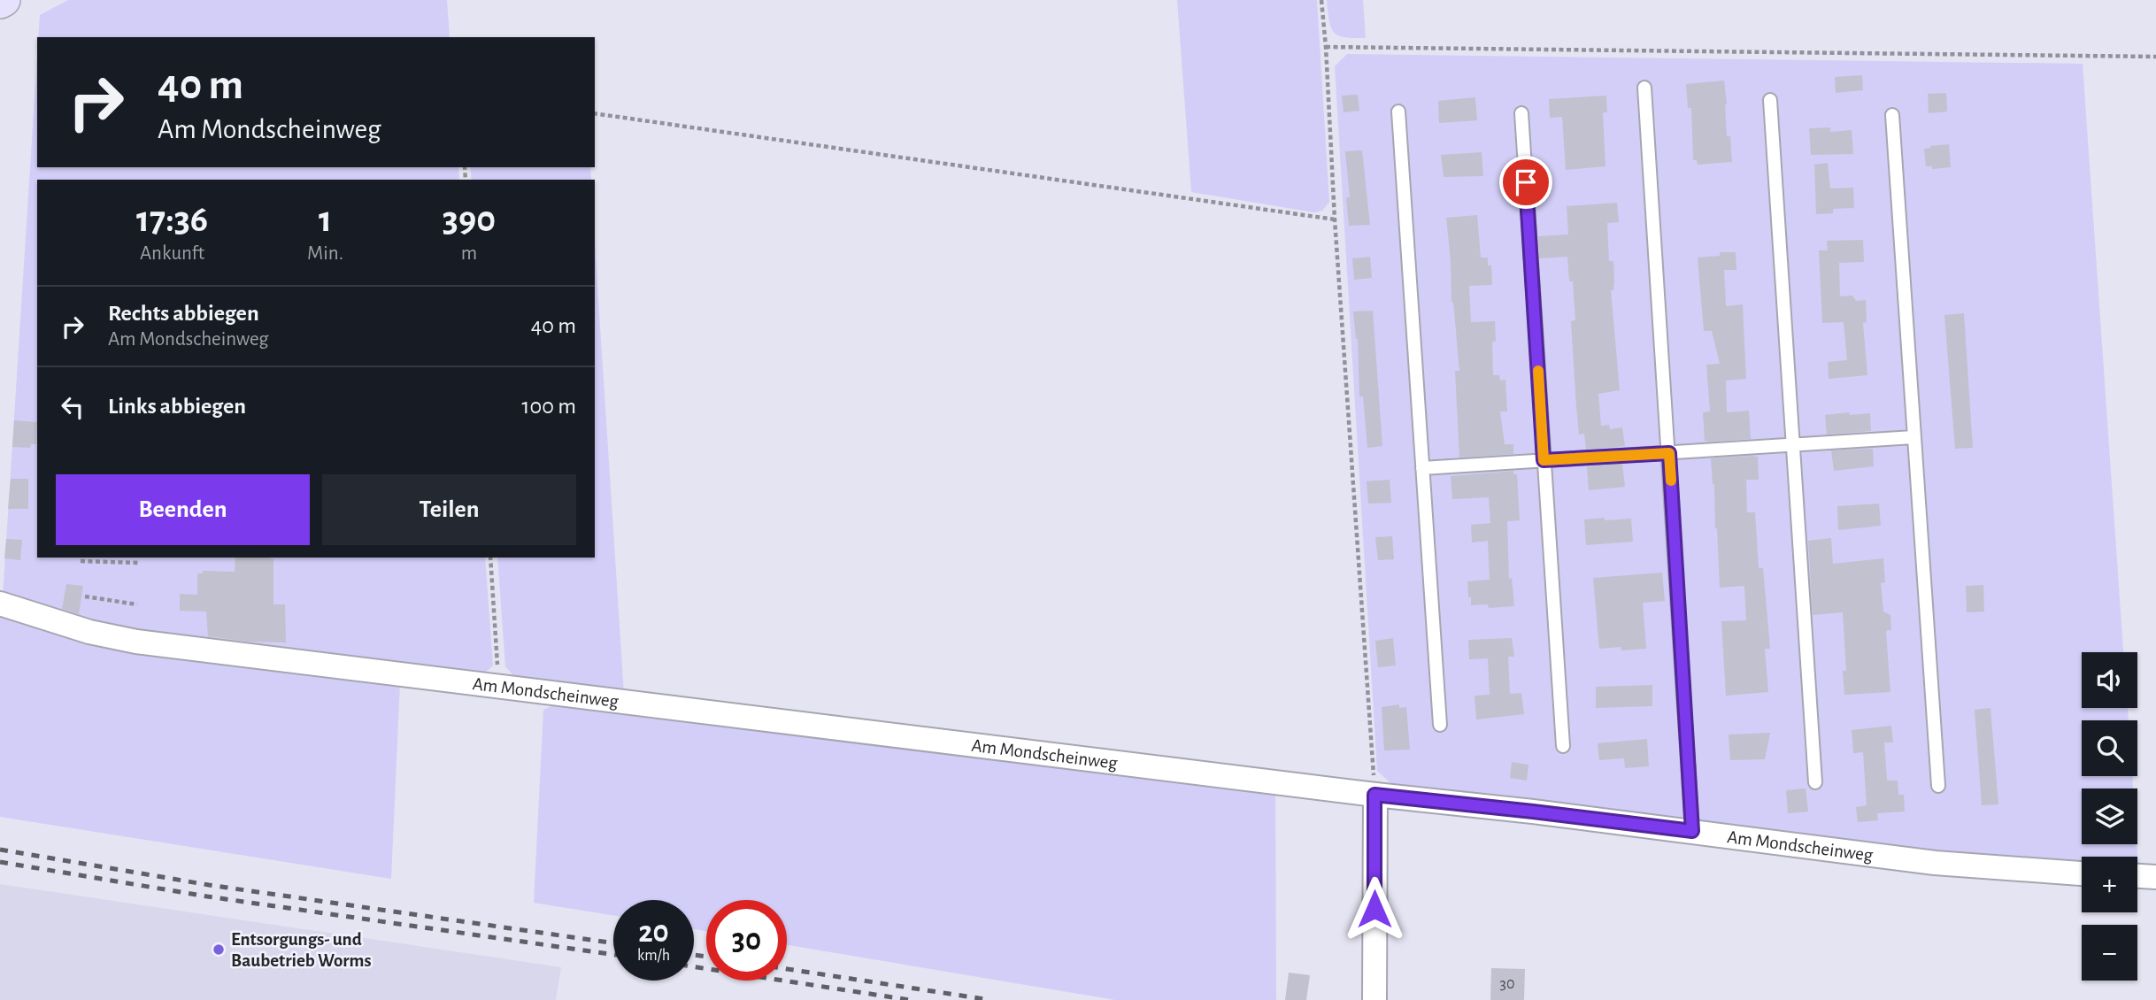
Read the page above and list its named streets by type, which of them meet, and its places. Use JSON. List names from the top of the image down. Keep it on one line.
{"streets":{"street":["Am Mondscheinweg"]},"places":["Entsorgungs- und Baubetrieb Worms"],"house_numbers":["30"],"page":{"turn":["40 m","Am Mondscheinweg"],"eta":["17:36","Ankunft","1","Min.","390","m"],"list":[{"name":"Rechts abbiegen","note":"Am Mondscheinweg","value":"40 m"},{"name":"Links abbiegen","value":"100 m"}],"buttons":["Beenden","Teilen"],"map_buttons":["+","−"],"speed":"20 km/h","limit":"30"}}
